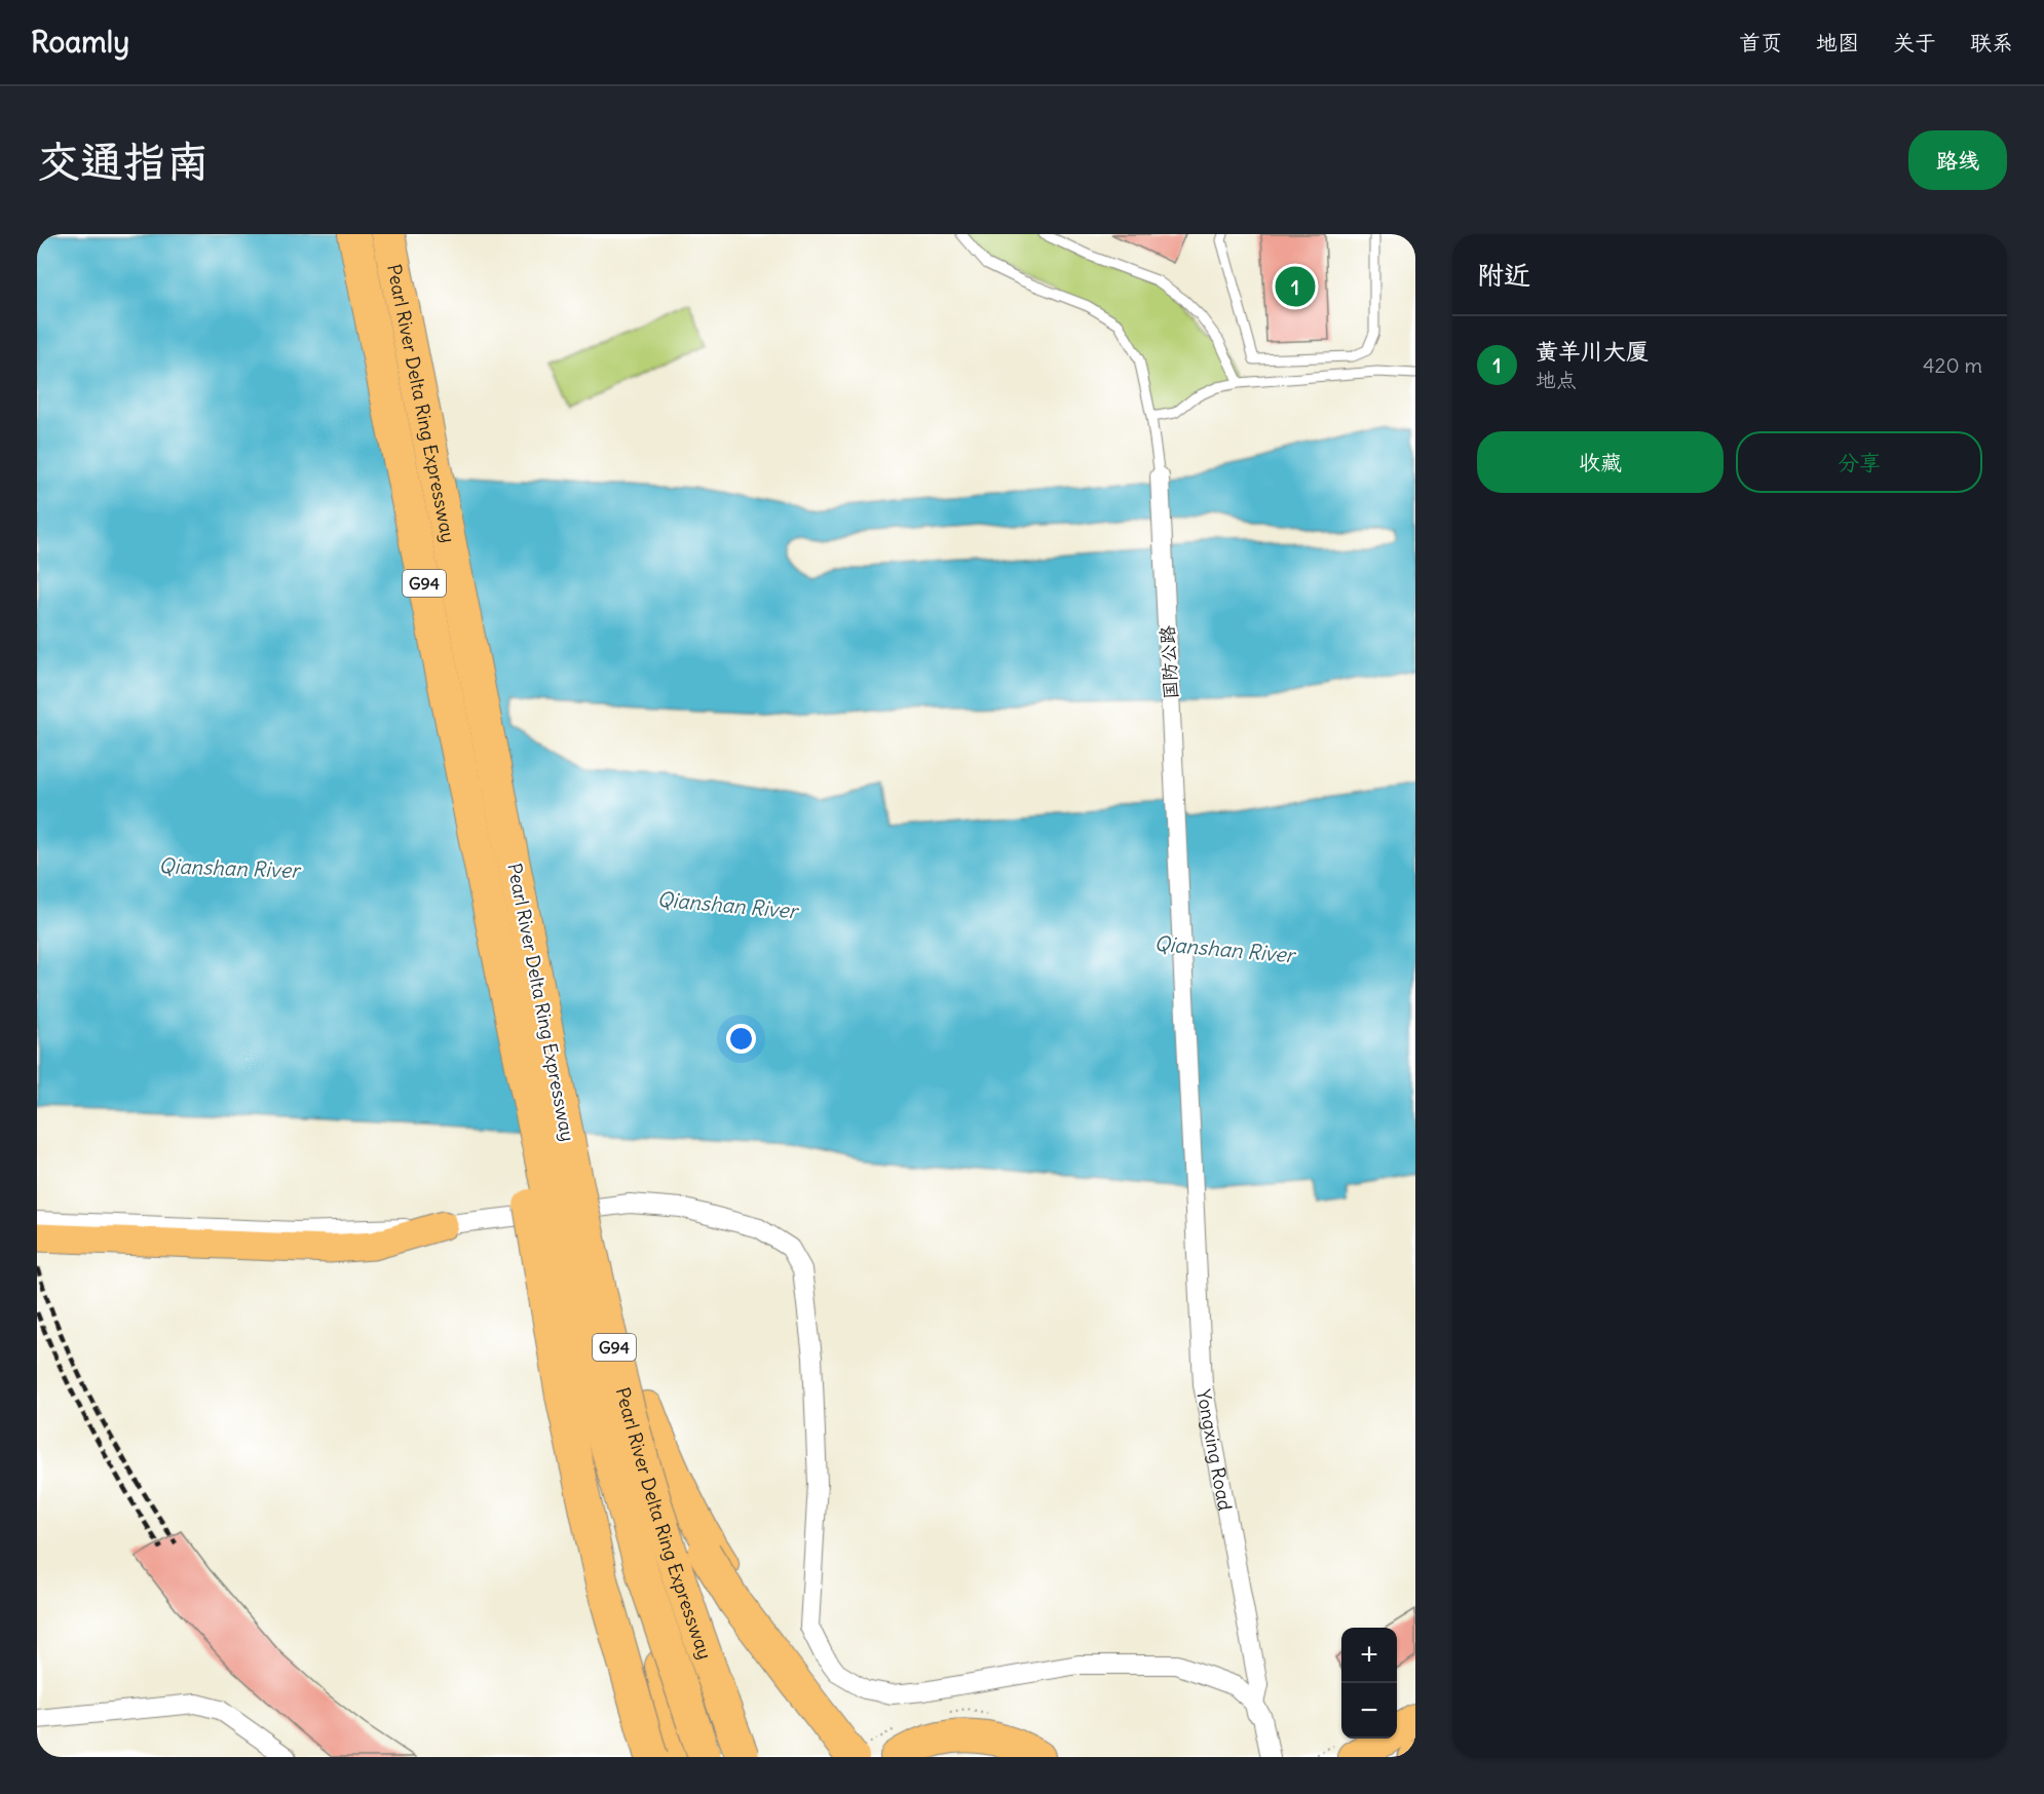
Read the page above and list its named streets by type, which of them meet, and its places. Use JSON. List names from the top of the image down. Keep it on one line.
{"streets":{"highway":["Pearl River Delta Ring Expressway","G94"],"street":["国防公路","Yongxing Road"]},"crossings":[["国防公路","Yongxing Road"]],"water":["Qianshan River"],"page":{"header":"Roamly","nav":["首页","地图","关于","联系"],"buttons":["路线",["收藏","分享"]],"title":"交通指南","heading":"附近","pins":"1","list":[{"mark":"1","name":"黄羊川大厦","note":"地点","value":"420 m"}],"map_buttons":["+","−"]}}
